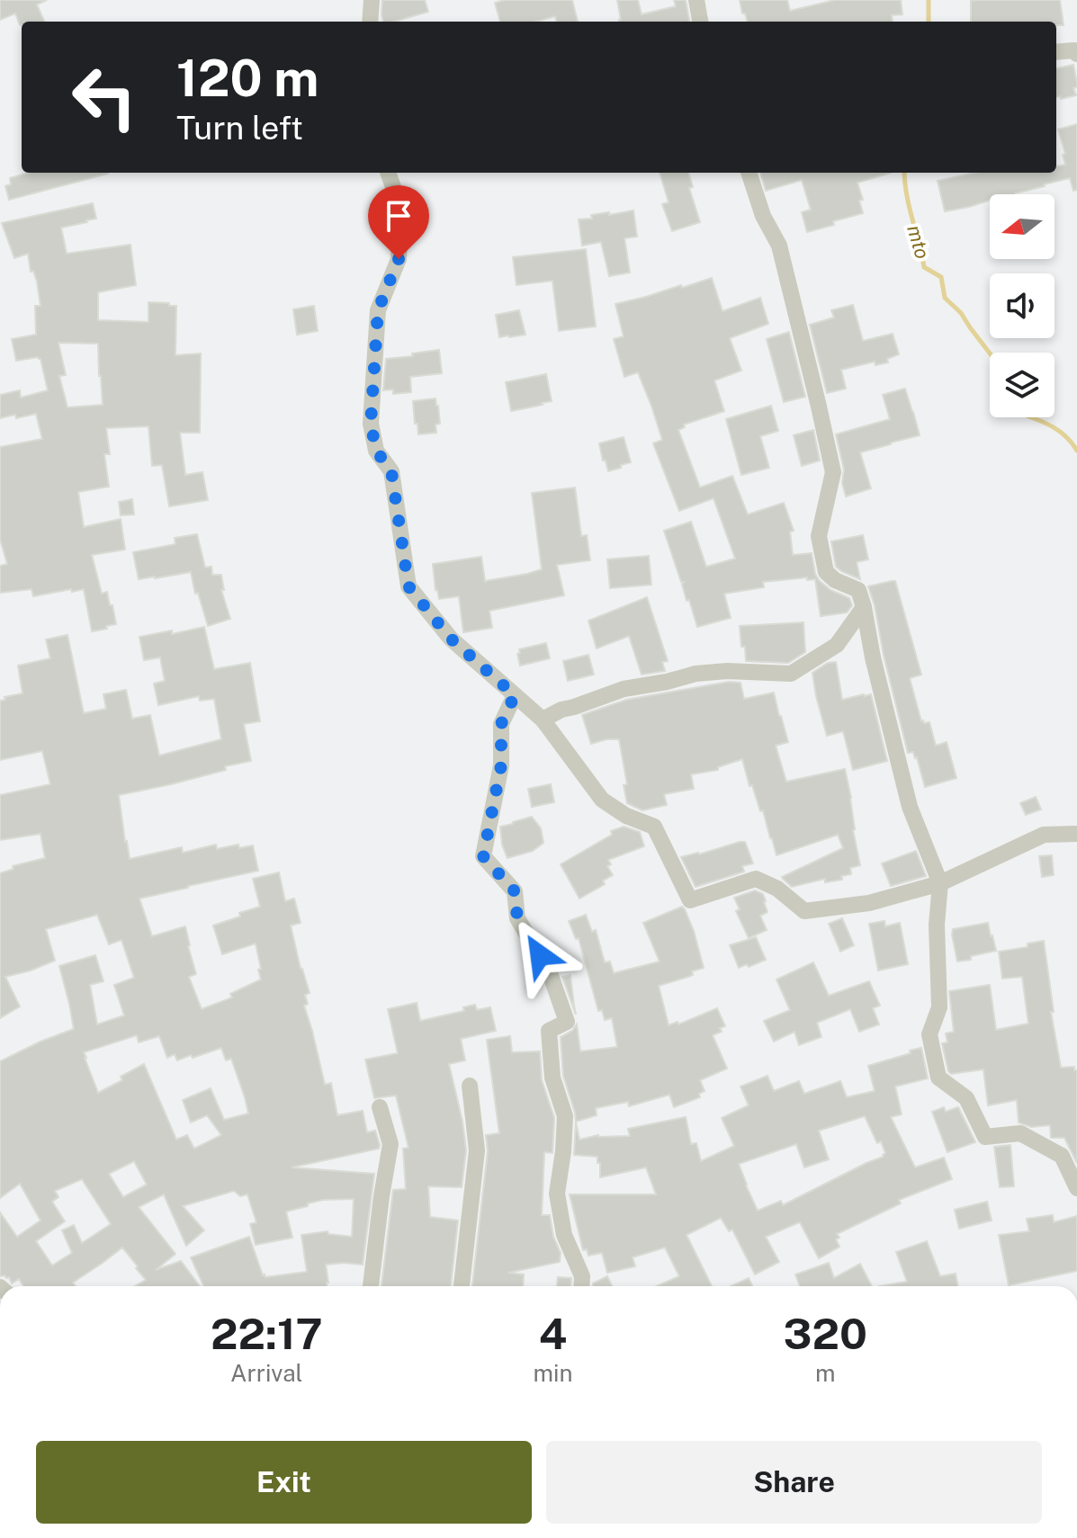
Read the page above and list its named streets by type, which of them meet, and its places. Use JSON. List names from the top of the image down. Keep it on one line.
{"water":["mto"],"north":"left","page":{"turn":["120 m","Turn left"],"eta":["22:17","Arrival","4","min","320","m"],"buttons":["Exit","Share"]}}
